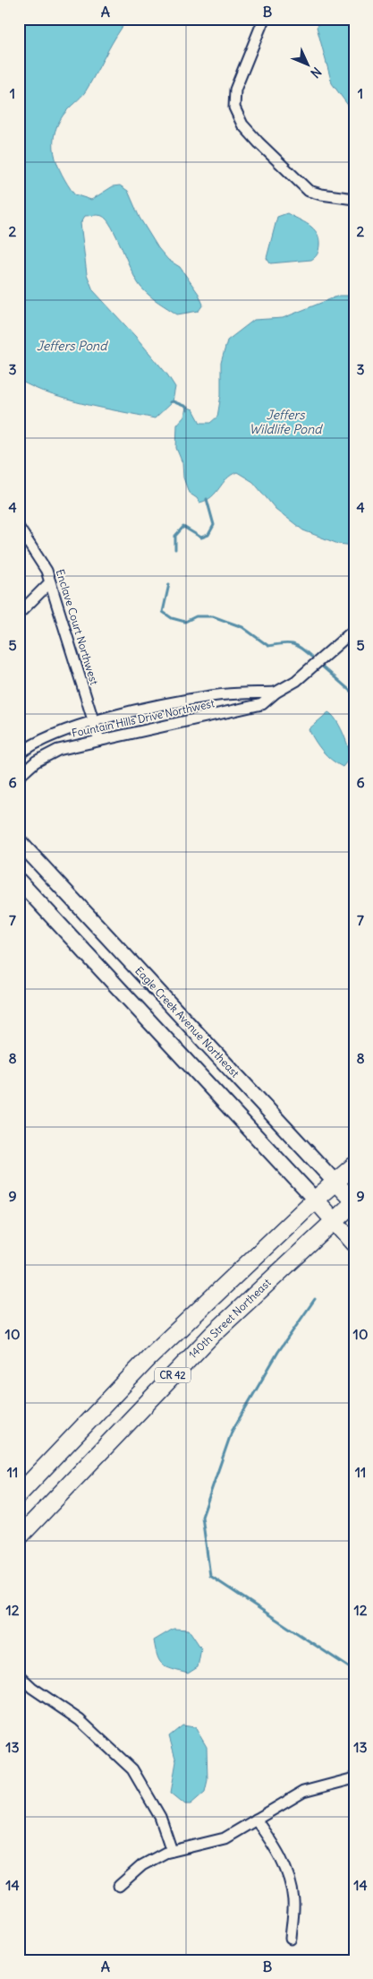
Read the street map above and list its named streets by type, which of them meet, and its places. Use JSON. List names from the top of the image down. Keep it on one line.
{"streets":{"highway":["140th Street Northeast","CR 42"],"main road":["Eagle Creek Avenue Northeast"],"street":["Enclave Court Northwest","Fountain Hills Drive Northwest"]},"crossings":[["Enclave Court Northwest","Fountain Hills Drive Northwest"],["Eagle Creek Avenue Northeast","CR 42"],["140th Street Northeast","CR 42"]],"water":["Jeffers Pond","Jeffers Wildlife Pond"],"north":"bottom right","grid":{"columns":["A","B"],"rows":["1","2","3","4","5","6","7","8","9","10","11","12","13","14"]}}
